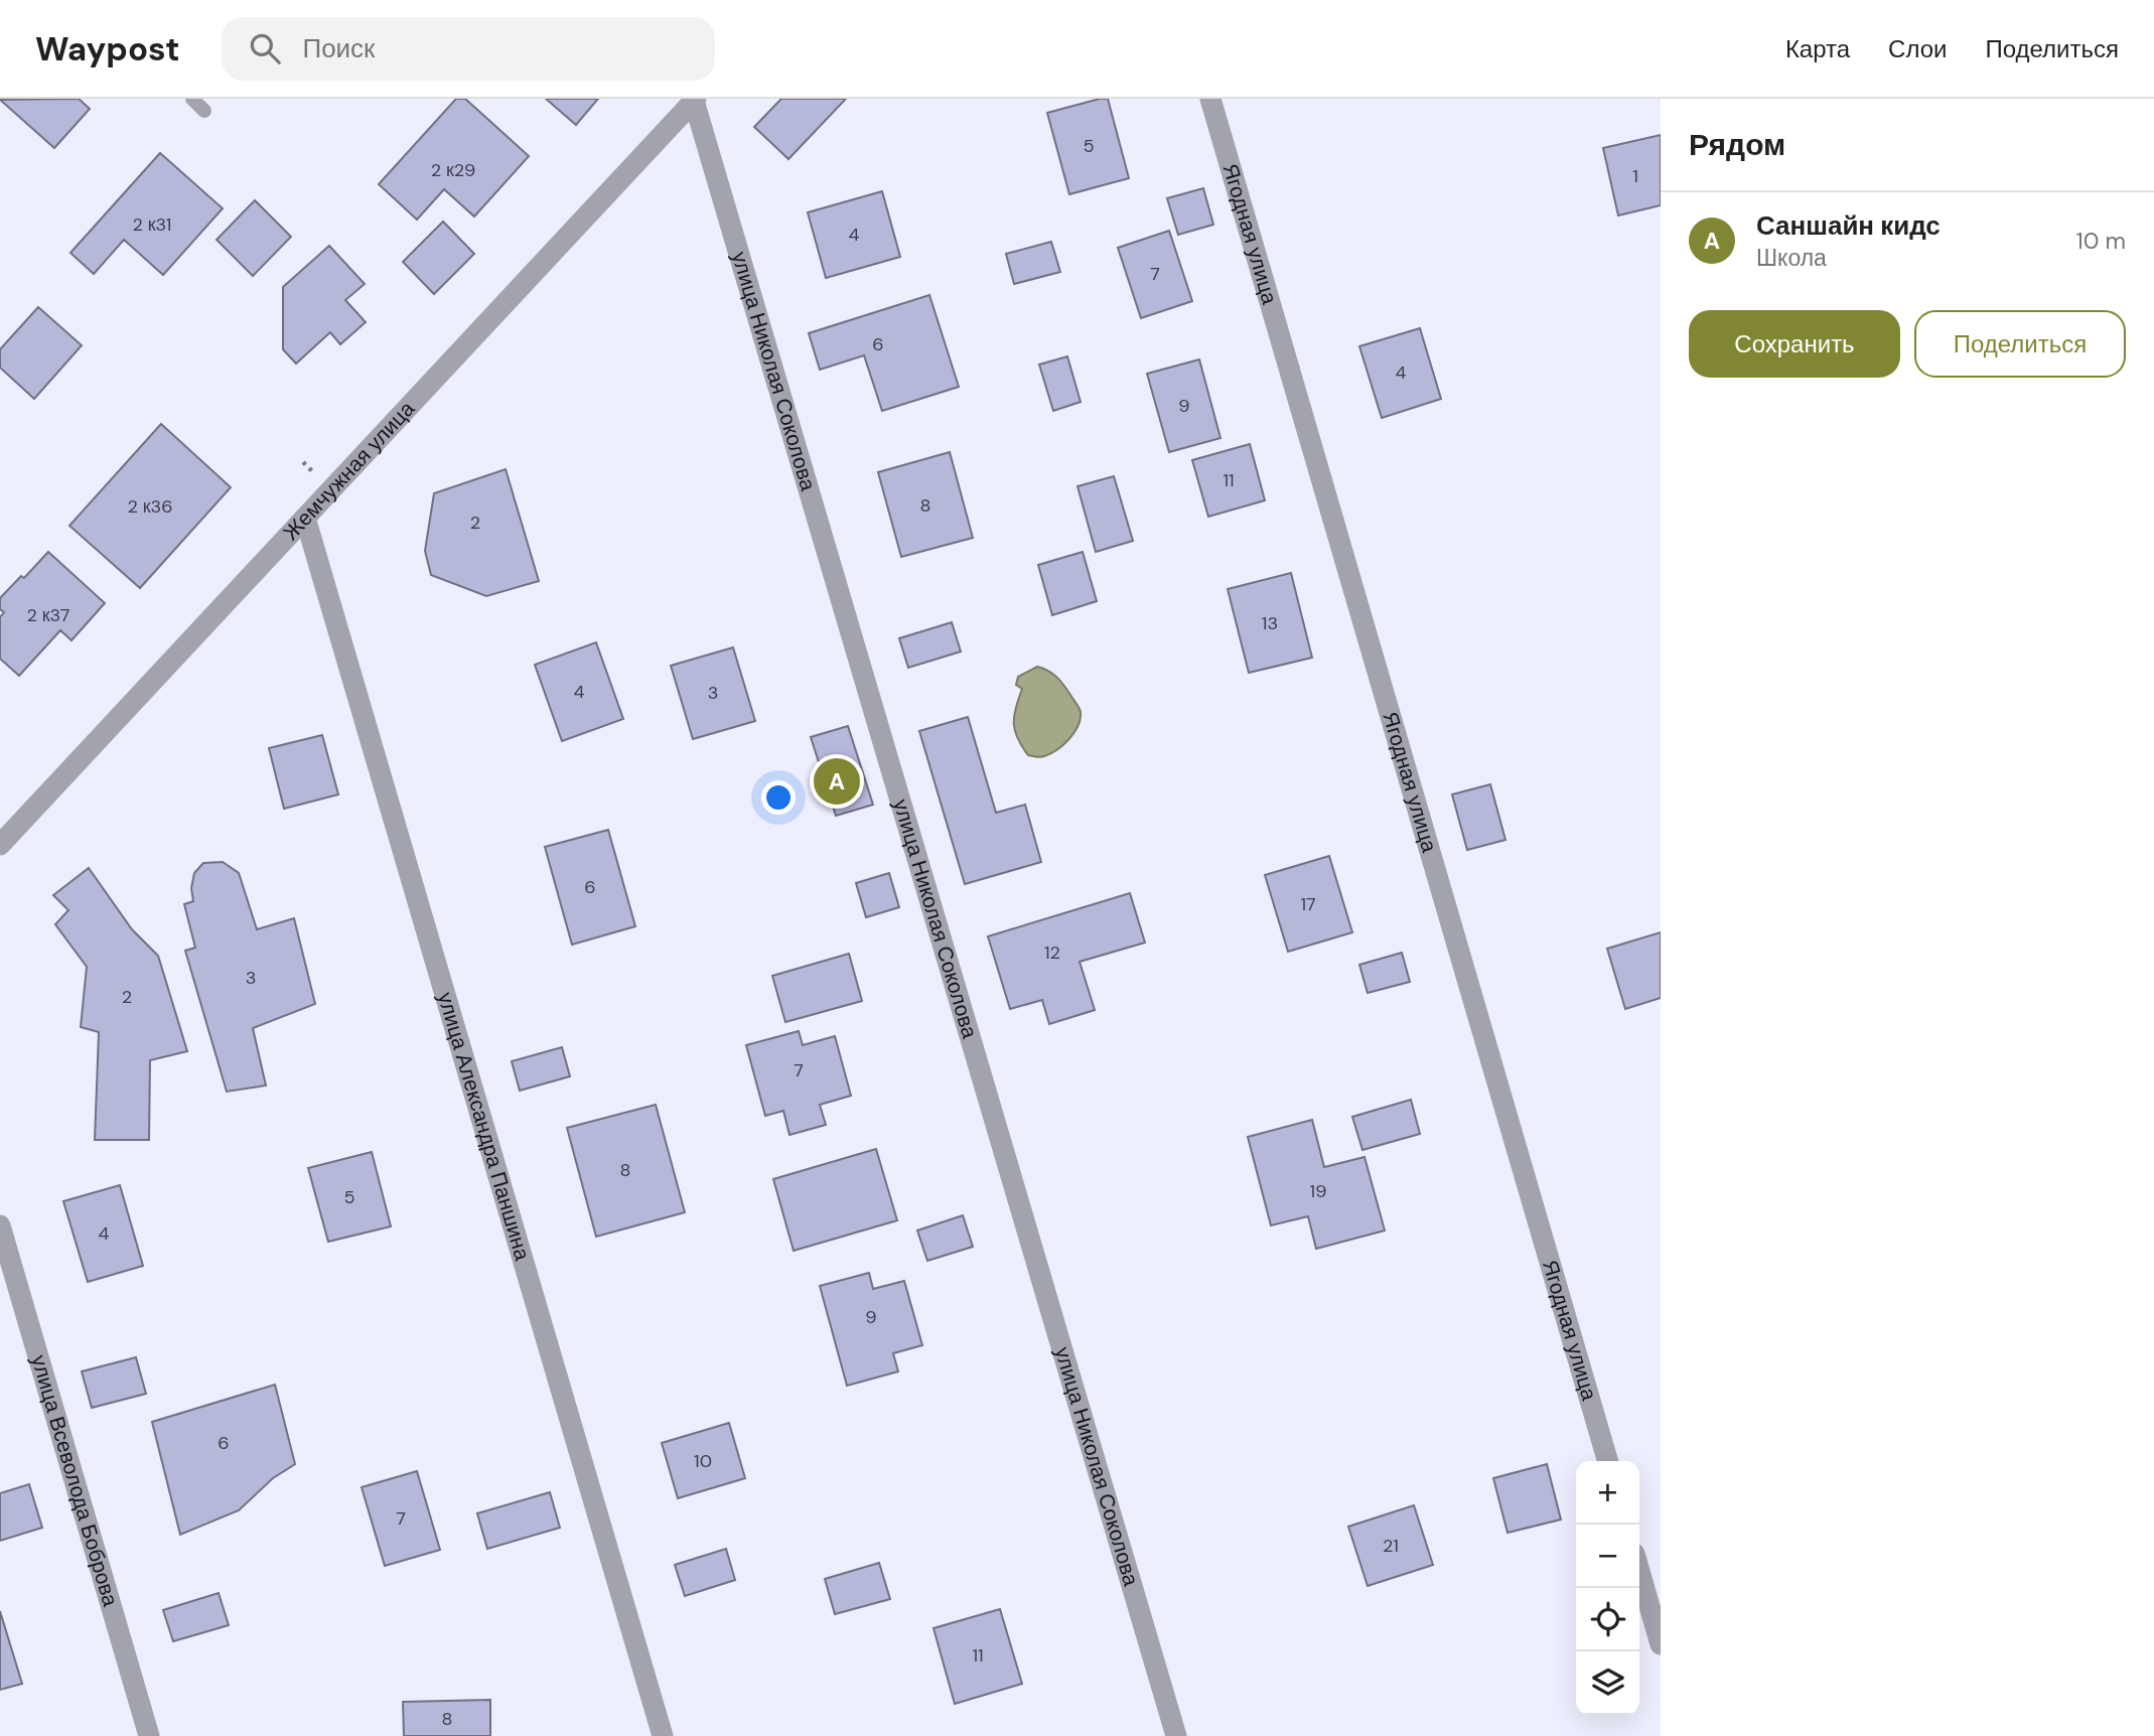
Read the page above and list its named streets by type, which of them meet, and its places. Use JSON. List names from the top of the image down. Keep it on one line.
{"streets":{"street":["Ягодная улица","улица Николая Соколова","Жемчужная улица","улица Александра Паншина","улица Всеволода Боброва"]},"crossings":[["улица Николая Соколова","Жемчужная улица"],["Жемчужная улица","улица Александра Паншина"]],"house_numbers":["5","2 к29","1","2 к31","4","7","6","4","9","11","8","2 к36","2","2 к37","13","4","3","6","17","12","3","2","7","8","19","5","4","9","6","10","7","21","11","8"],"page":{"header":"Waypost","search":"Поиск","nav":["Карта","Слои","Поделиться"],"heading":"Рядом","list":[{"mark":"A","name":"Саншайн кидс","note":"Школа","value":"10 m"}],"buttons":["Сохранить","Поделиться"],"pins":"A","map_buttons":["+","−"]}}
